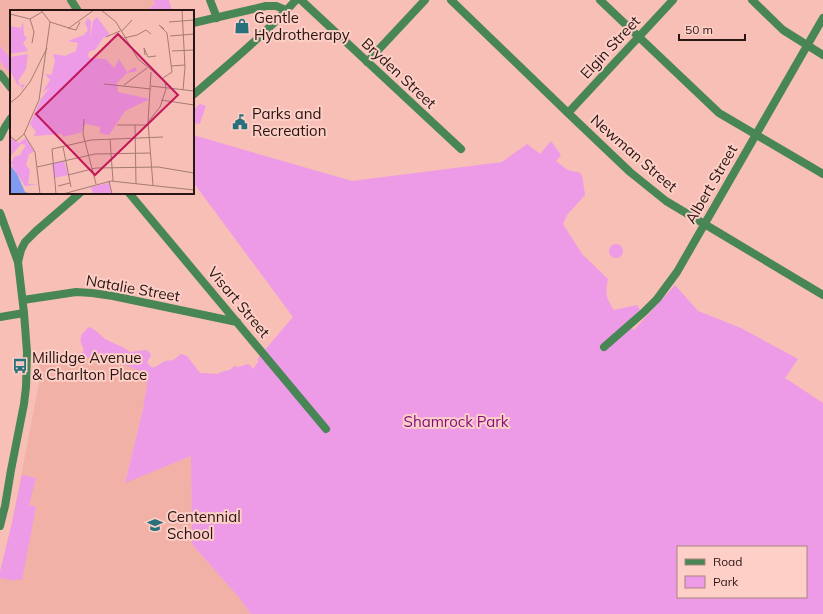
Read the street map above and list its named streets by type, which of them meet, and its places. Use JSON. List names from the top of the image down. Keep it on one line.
{"streets":{"street":["Elgin Street","Bryden Street","Newman Street","Albert Street","Natalie Street","Visart Street"]},"crossings":[["Elgin Street","Newman Street"],["Newman Street","Albert Street"],["Natalie Street","Visart Street"]],"parks":["Shamrock Park"],"places":{"shop":["Gentle Hydrotherapy"],"public building":["Parks and Recreation"],"bus stop":["Millidge Avenue & Charlton Place"],"school or university":["Centennial School"]},"legend":["Road","Park"],"scale_bar":"50 m"}
